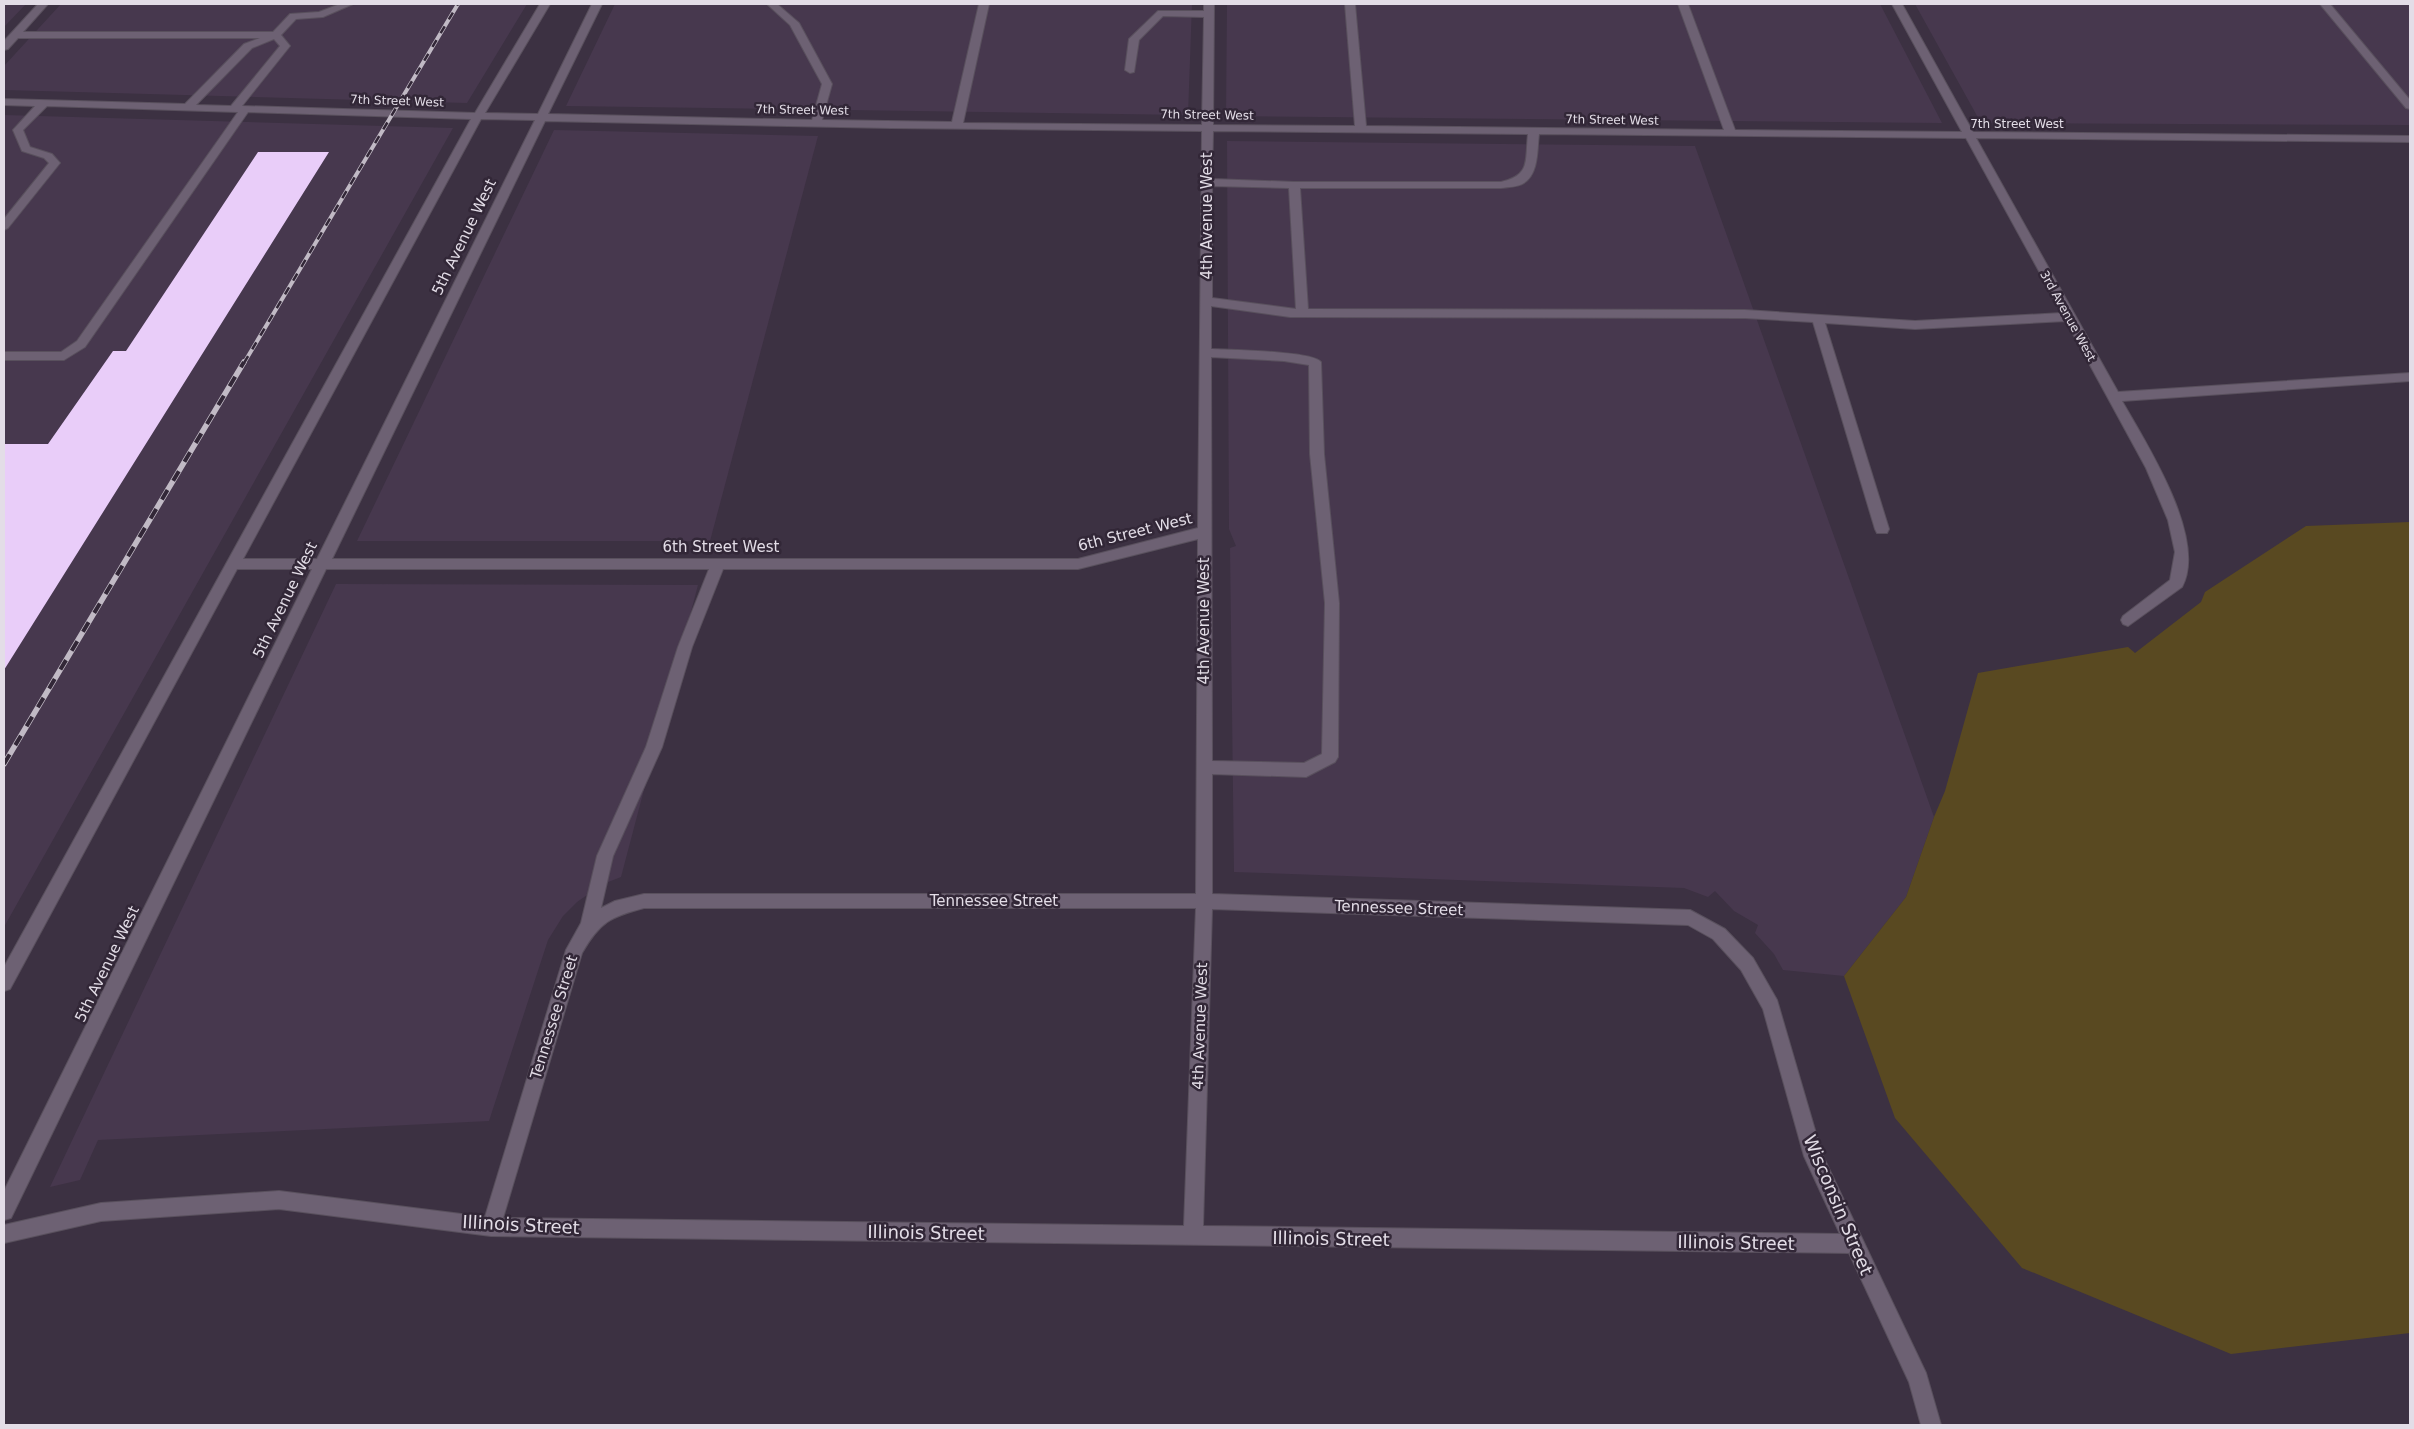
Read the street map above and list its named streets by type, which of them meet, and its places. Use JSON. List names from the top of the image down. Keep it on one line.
{"streets":{"street":["7th Street West","4th Avenue West","5th Avenue West","3rd Avenue West","6th Street West","Tennessee Street","Wisconsin Street","Illinois Street"]},"crossings":[["7th Street West","4th Avenue West"],["7th Street West","5th Avenue West"],["7th Street West","3rd Avenue West"],["4th Avenue West","6th Street West"],["4th Avenue West","Tennessee Street"],["4th Avenue West","Illinois Street"],["5th Avenue West","6th Street West"],["Tennessee Street","Wisconsin Street"],["Tennessee Street","Illinois Street"],["Wisconsin Street","Illinois Street"]]}
